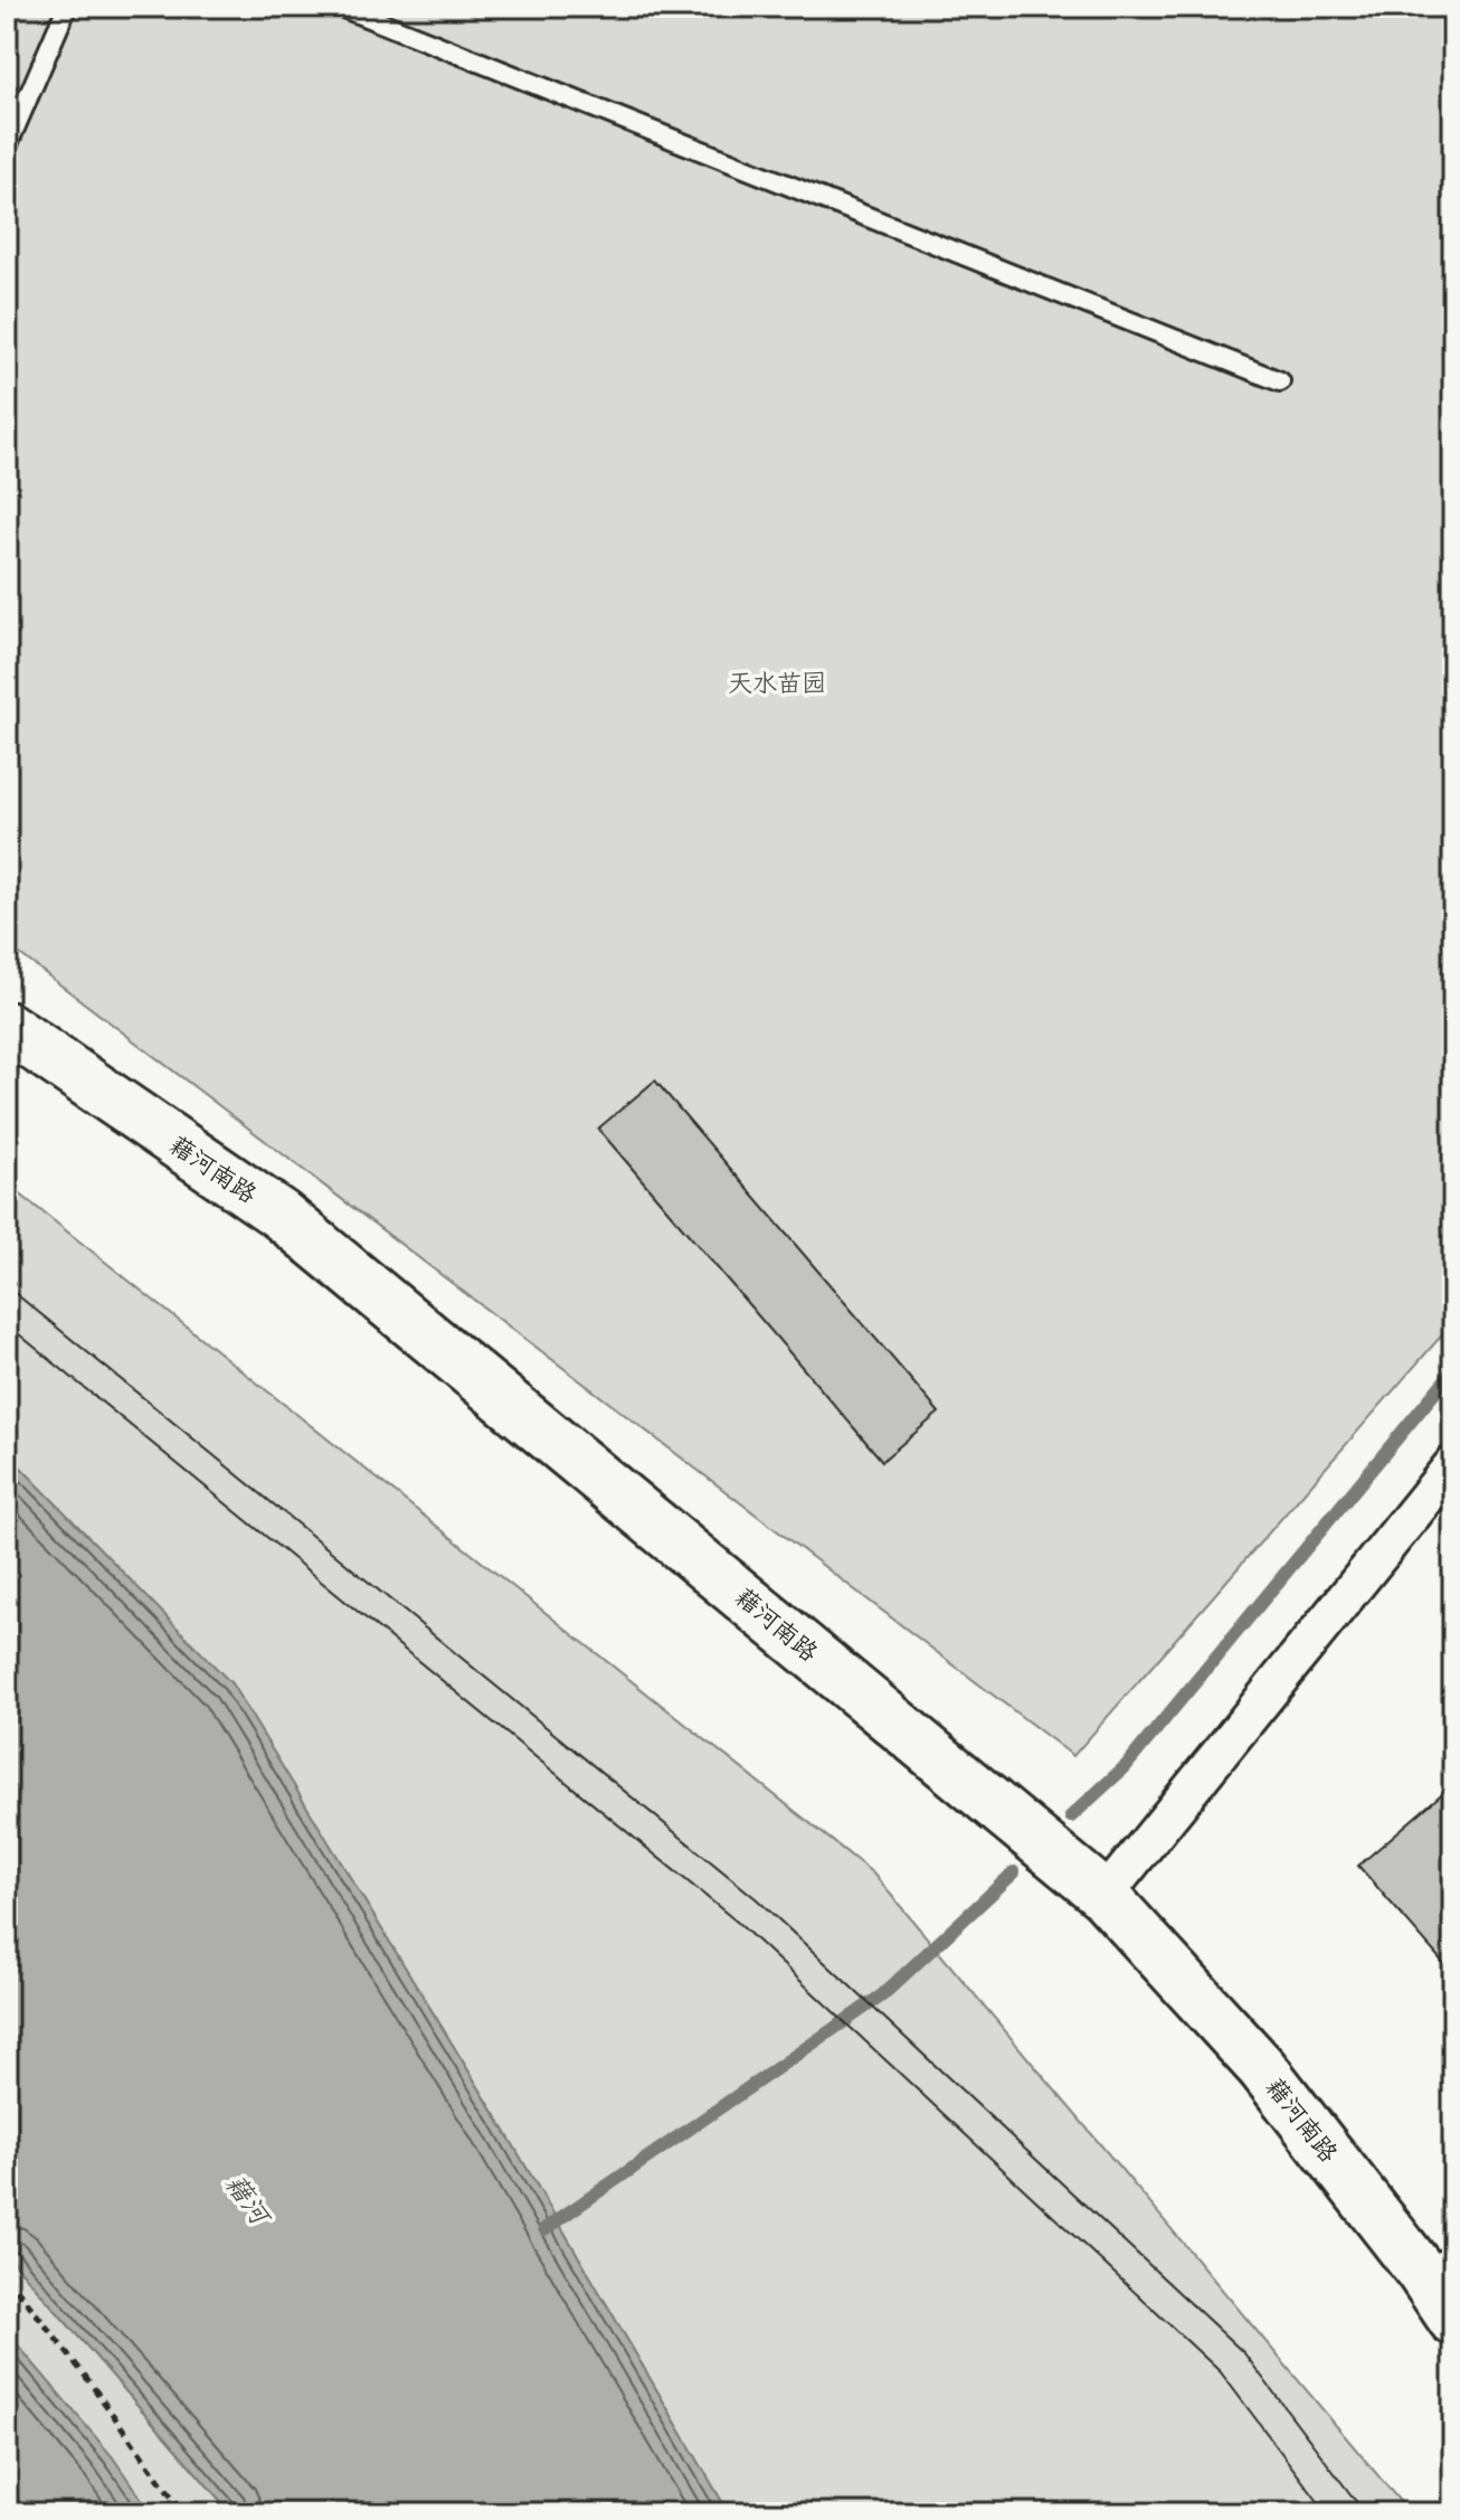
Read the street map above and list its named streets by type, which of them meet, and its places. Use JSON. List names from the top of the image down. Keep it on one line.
{"streets":{"main road":["藉河南路"]},"water":["藉河"],"parks":["天水苗园"]}
